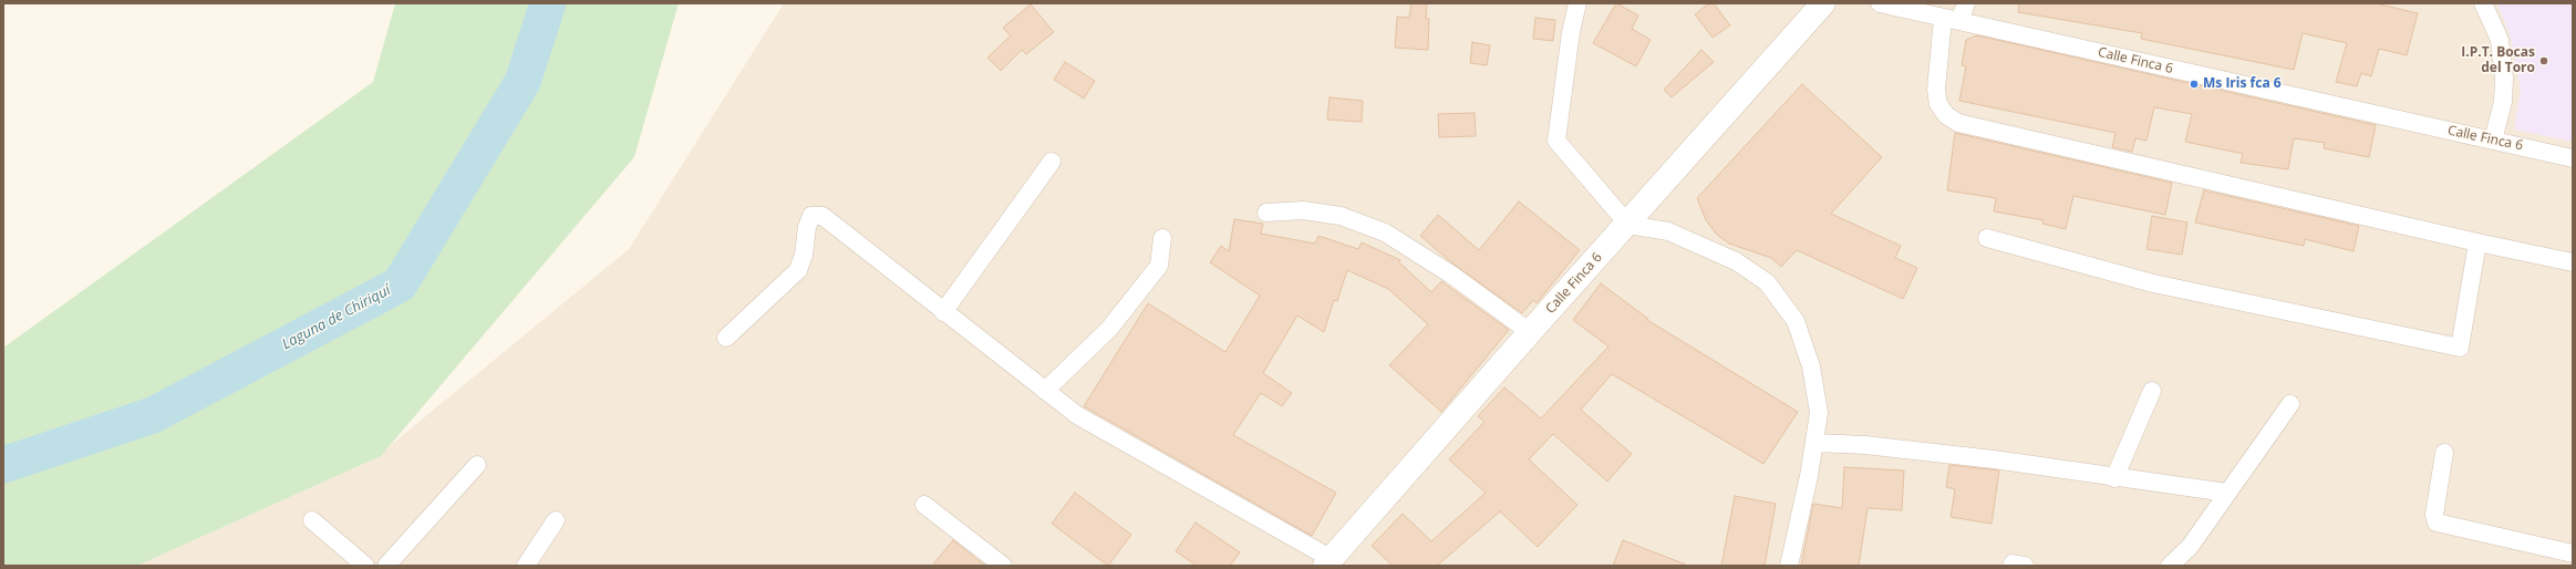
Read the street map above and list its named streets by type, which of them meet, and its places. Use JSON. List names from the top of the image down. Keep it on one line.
{"streets":{"street":["Calle Finca 6"]},"water":["Laguna de Chiriquí"],"places":["I.P.T. Bocas del Toro","Ms Iris fca 6"]}
